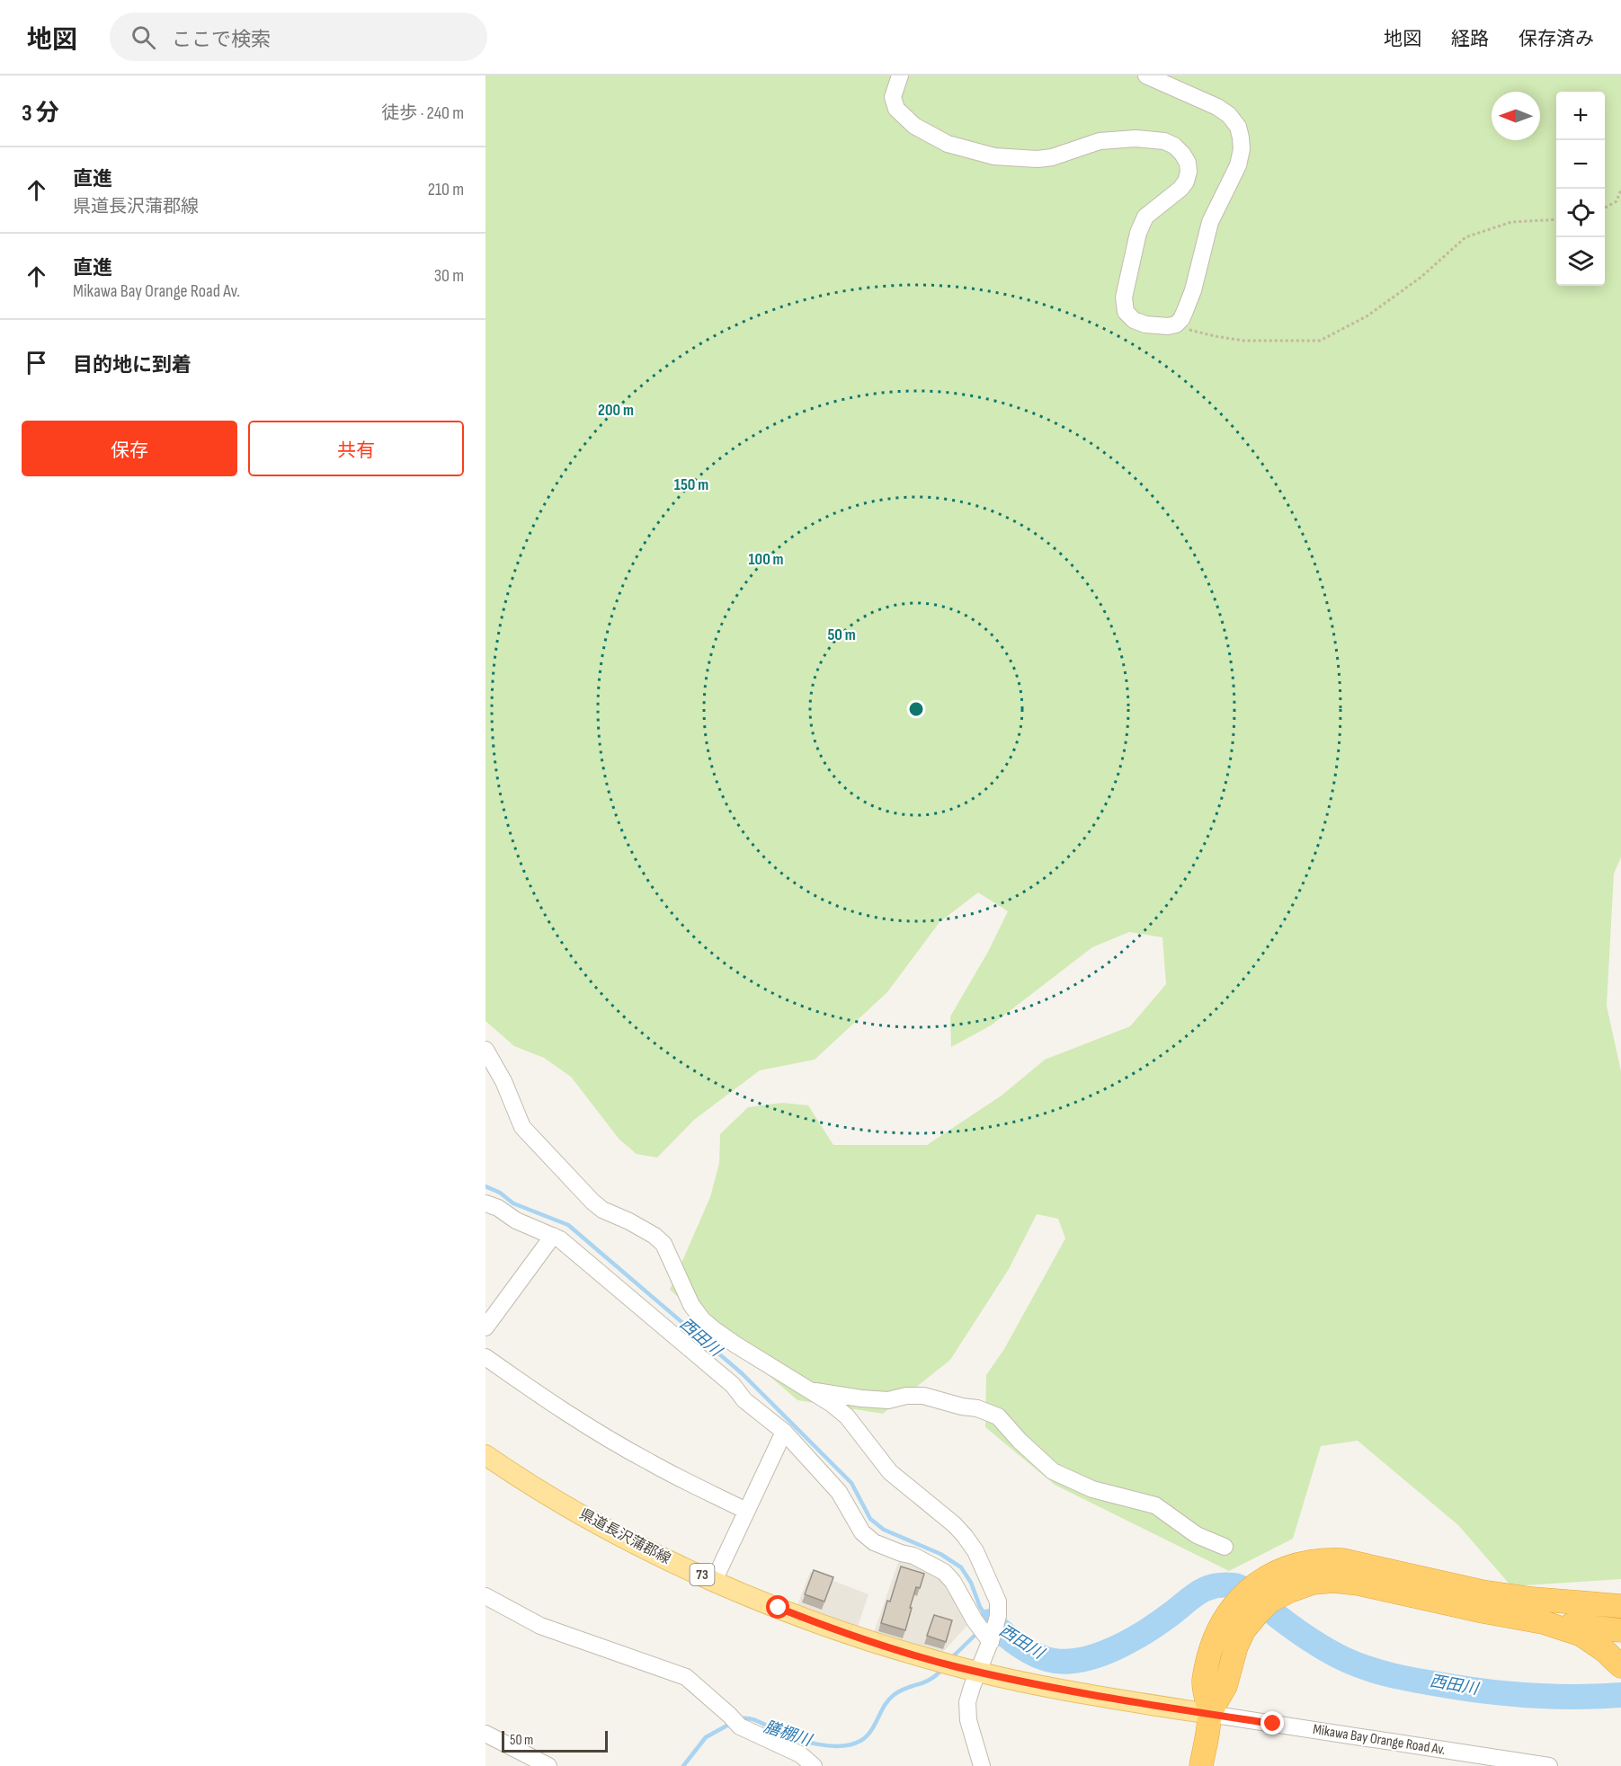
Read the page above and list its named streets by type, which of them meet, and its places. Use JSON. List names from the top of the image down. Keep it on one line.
{"streets":{"main road":["県道長沢蒲郡線","73"],"street":["Mikawa Bay Orange Road Av."]},"crossings":[["県道長沢蒲郡線","Mikawa Bay Orange Road Av."]],"water":["西田川","膳棚川"],"scale_bar":"50 m","north":"left","page":{"header":"地図","search":"ここで検索","nav":["地図","経路","保存済み"],"heading":["3 分","徒歩 · 240 m"],"map_buttons":["+","−"],"list":[["直進","県道長沢蒲郡線","210 m"],["直進","Mikawa Bay Orange Road Av.","30 m"],"目的地に到着"],"buttons":["保存","共有"],"scale":"50 m"},"rings":["200 m","150 m","100 m","50 m"]}
